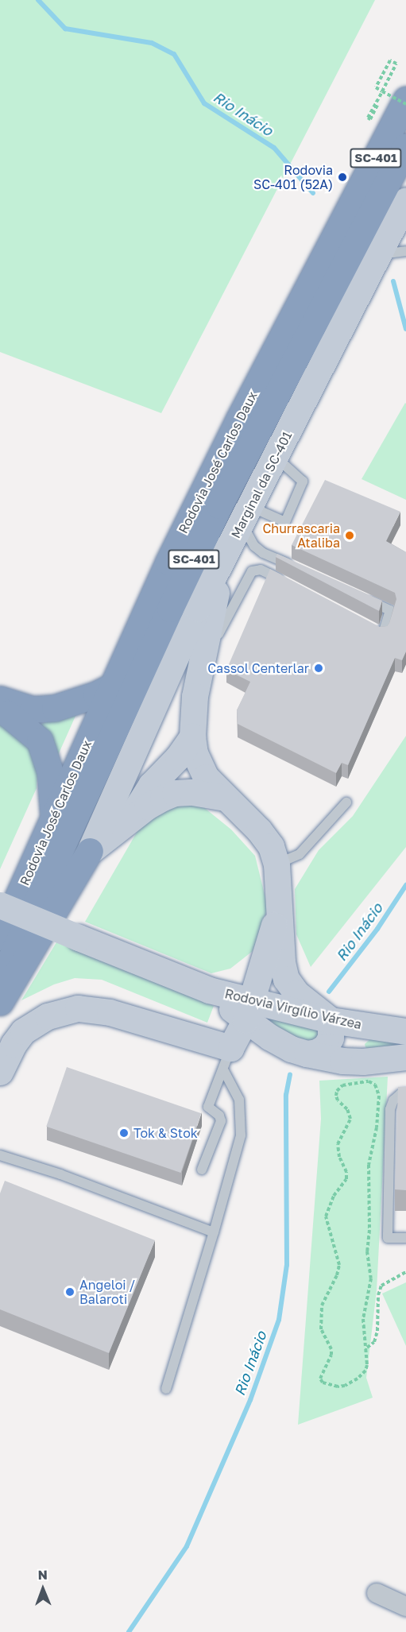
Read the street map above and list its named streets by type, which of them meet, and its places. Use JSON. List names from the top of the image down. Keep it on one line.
{"streets":{"highway":["SC-401","Rodovia José Carlos Daux"],"main road":["Marginal da SC-401","Rodovia Virgílio Várzea"]},"water":["Rio Inácio"],"places":["Rodovia SC-401 (52A)","Churrascaria Ataliba","Cassol Centerlar","Tok & Stok","Angeloi / Balaroti"],"north":"top"}
